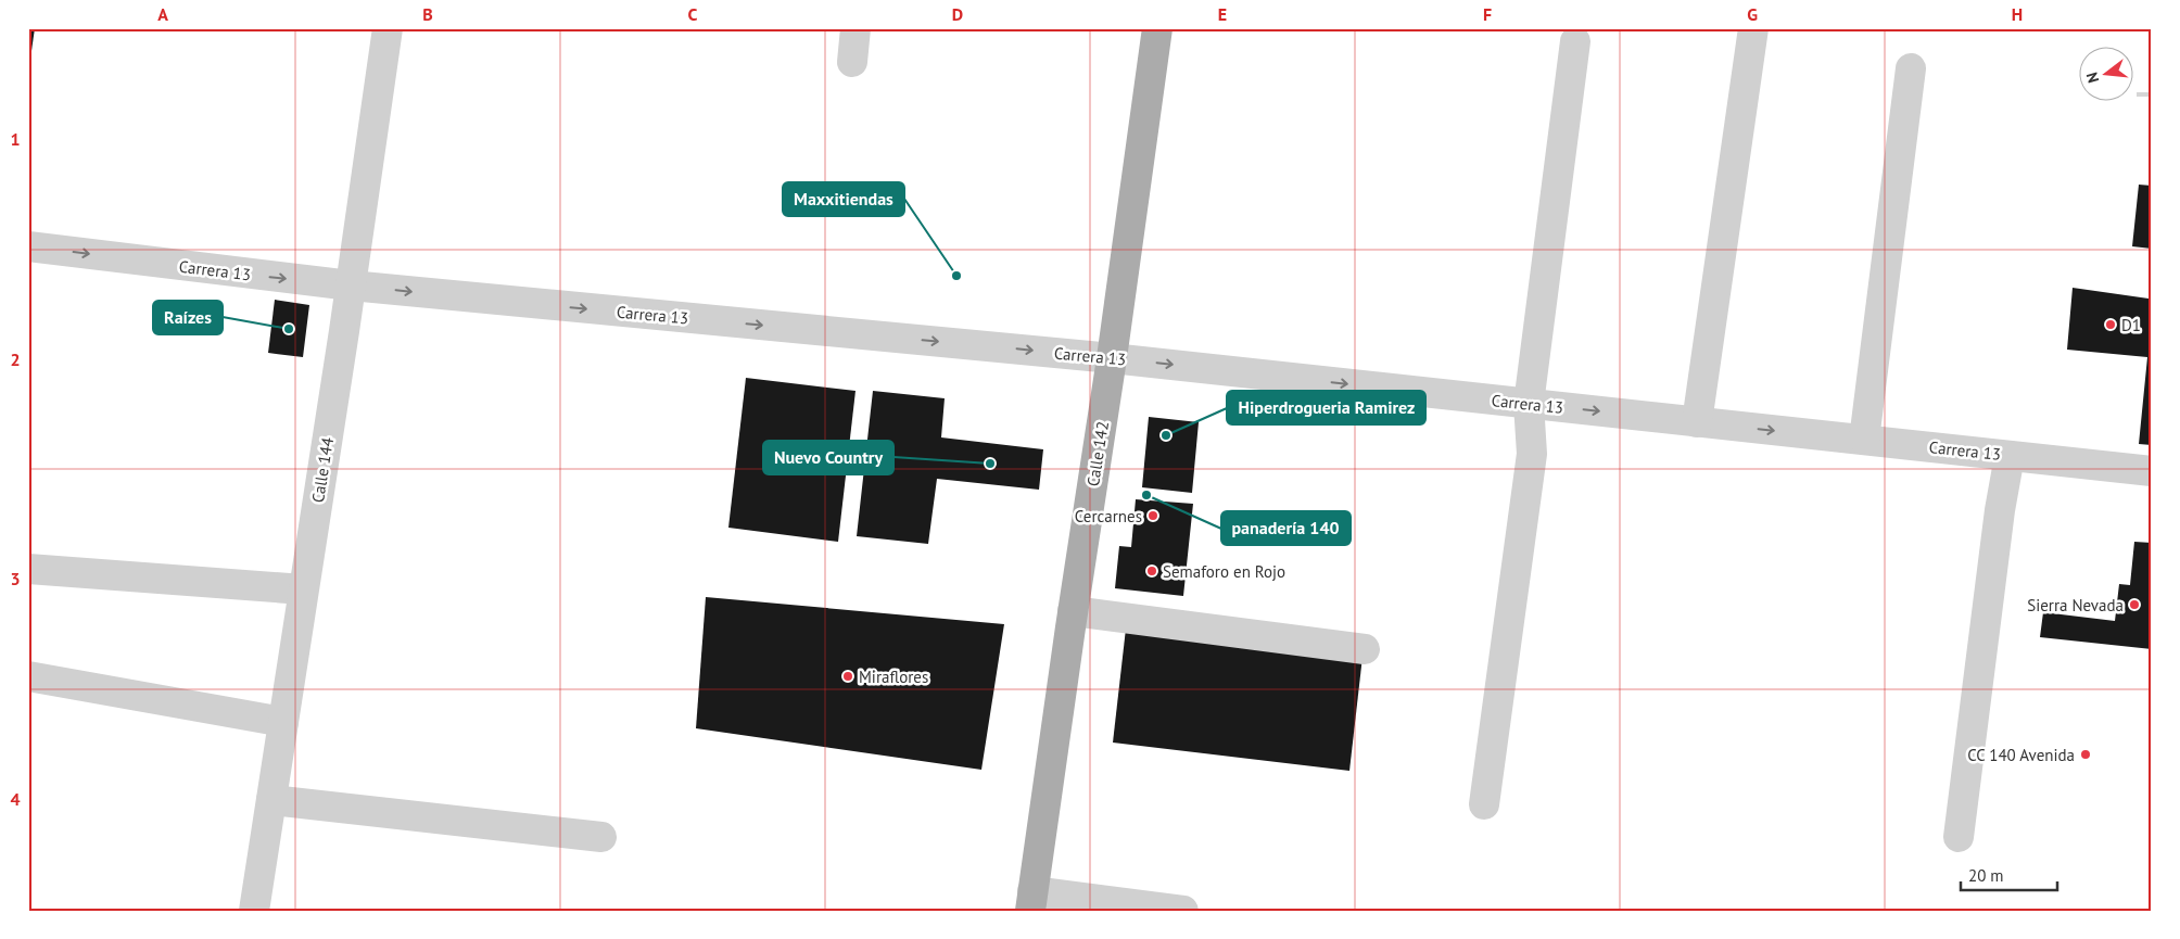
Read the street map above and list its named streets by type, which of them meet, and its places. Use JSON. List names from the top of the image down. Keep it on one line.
{"streets":{"main road":["Calle 142"],"street":["Carrera 13","Calle 144"]},"crossings":[["Carrera 13","Calle 142"],["Carrera 13","Calle 144"]],"one_way":["Carrera 13"],"places":["Maxxitiendas","D1","Raízes","Hiperdrogueria Ramirez","Nuevo Country","panadería 140","Cercarnes","Semaforo en Rojo","Sierra Nevada","Miraflores","CC 140 Avenida"],"scale_bar":"20 m","north":"left","grid":{"columns":["A","B","C","D","E","F","G","H"],"rows":["1","2","3","4"]}}
